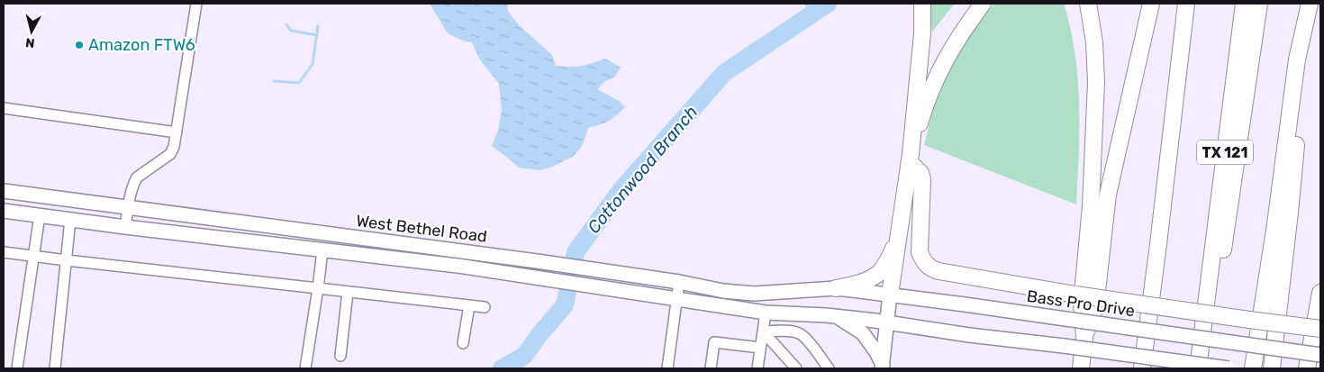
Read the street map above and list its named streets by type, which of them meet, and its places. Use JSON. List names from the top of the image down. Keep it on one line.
{"streets":{"highway":["TX 121"],"main road":["West Bethel Road","Bass Pro Drive"]},"crossings":[["West Bethel Road","Bass Pro Drive"]],"water":["Cottonwood Branch"],"places":["Amazon FTW6"],"north":"bottom"}
